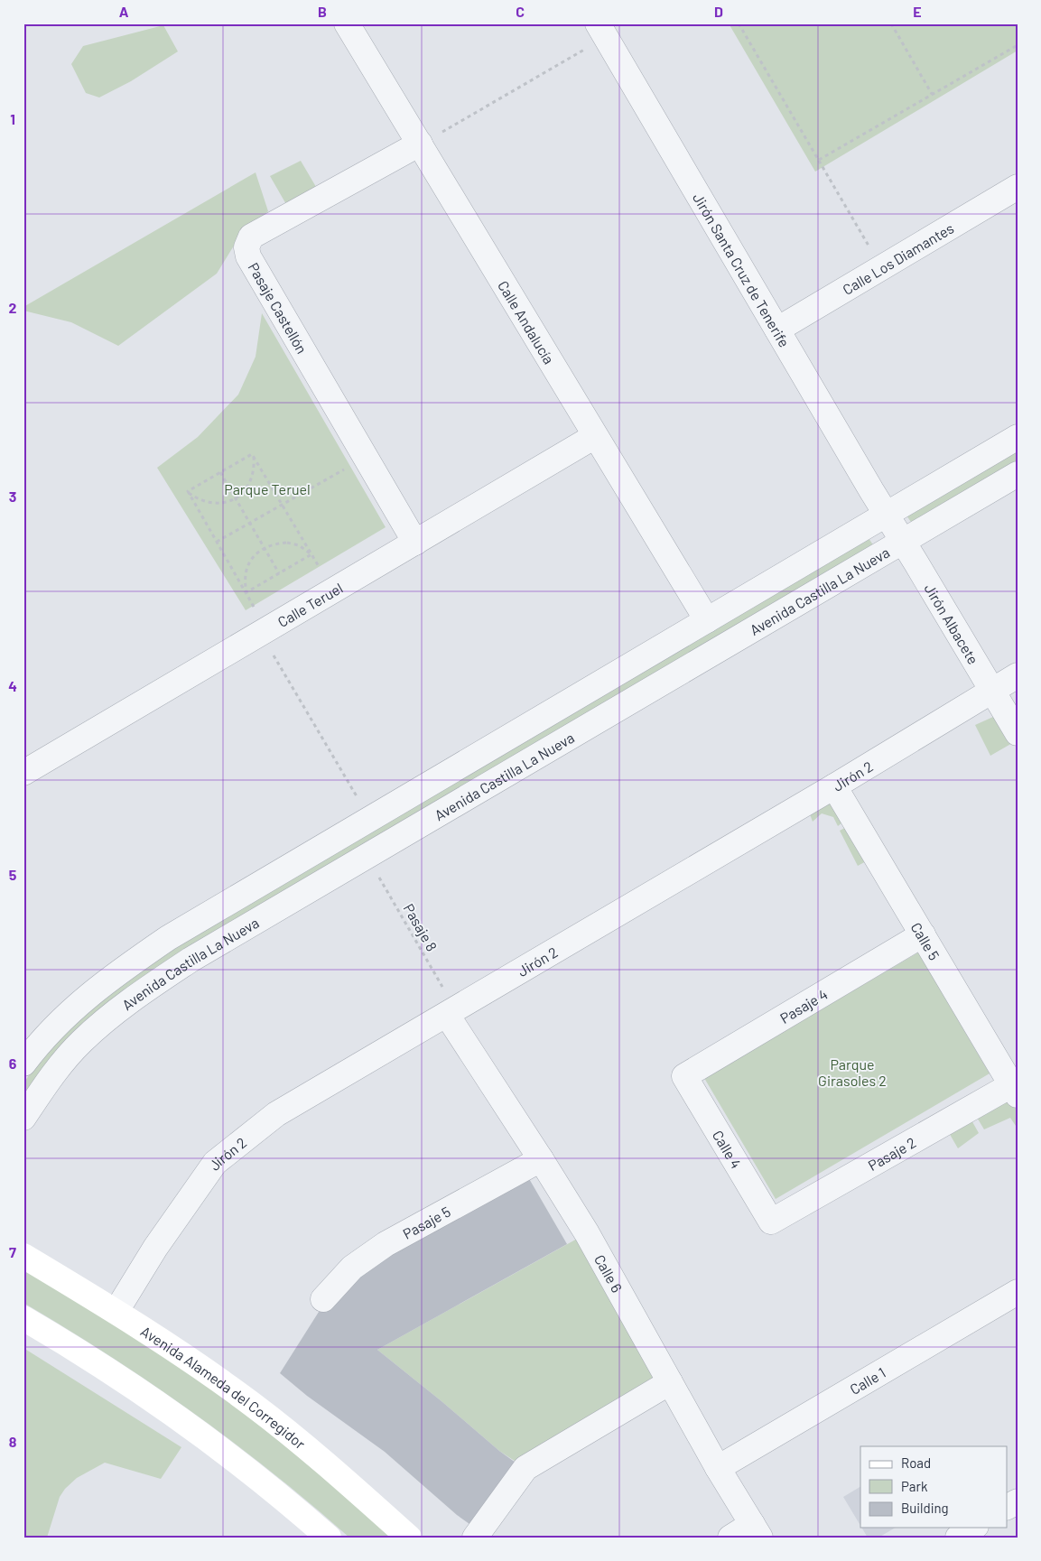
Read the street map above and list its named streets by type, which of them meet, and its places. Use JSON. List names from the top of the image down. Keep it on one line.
{"streets":{"main road":["Avenida Alameda del Corregidor"],"street":["Calle Los Diamantes","Jirón Santa Cruz de Tenerife","Pasaje Castellón","Calle Andalucía","Avenida Castilla La Nueva","Calle Teruel","Jirón Albacete","Jirón 2","Calle 5","Pasaje 4","Calle 4","Pasaje 2","Pasaje 5","Calle 6","Calle 1"],"path":["Pasaje 8"]},"crossings":[["Calle Los Diamantes","Jirón Santa Cruz de Tenerife"],["Jirón Santa Cruz de Tenerife","Avenida Castilla La Nueva"],["Jirón Santa Cruz de Tenerife","Jirón Albacete"],["Pasaje Castellón","Calle Andalucía"],["Pasaje Castellón","Calle Teruel"],["Calle Andalucía","Avenida Castilla La Nueva"],["Calle Andalucía","Calle Teruel"],["Avenida Castilla La Nueva","Jirón Albacete"],["Avenida Castilla La Nueva","Pasaje 8"],["Jirón Albacete","Jirón 2"],["Jirón 2","Pasaje 8"],["Jirón 2","Calle 5"],["Jirón 2","Calle 6"],["Jirón 2","Avenida Alameda del Corregidor"],["Pasaje 8","Calle 6"],["Calle 5","Pasaje 4"],["Calle 5","Pasaje 2"],["Pasaje 4","Calle 4"],["Calle 4","Pasaje 2"],["Pasaje 5","Calle 6"],["Calle 6","Calle 1"]],"parks":["Parque Teruel","Parque Girasoles 2"],"legend":["Road","Park","Building"],"grid":{"columns":["A","B","C","D","E"],"rows":["1","2","3","4","5","6","7","8"]}}
